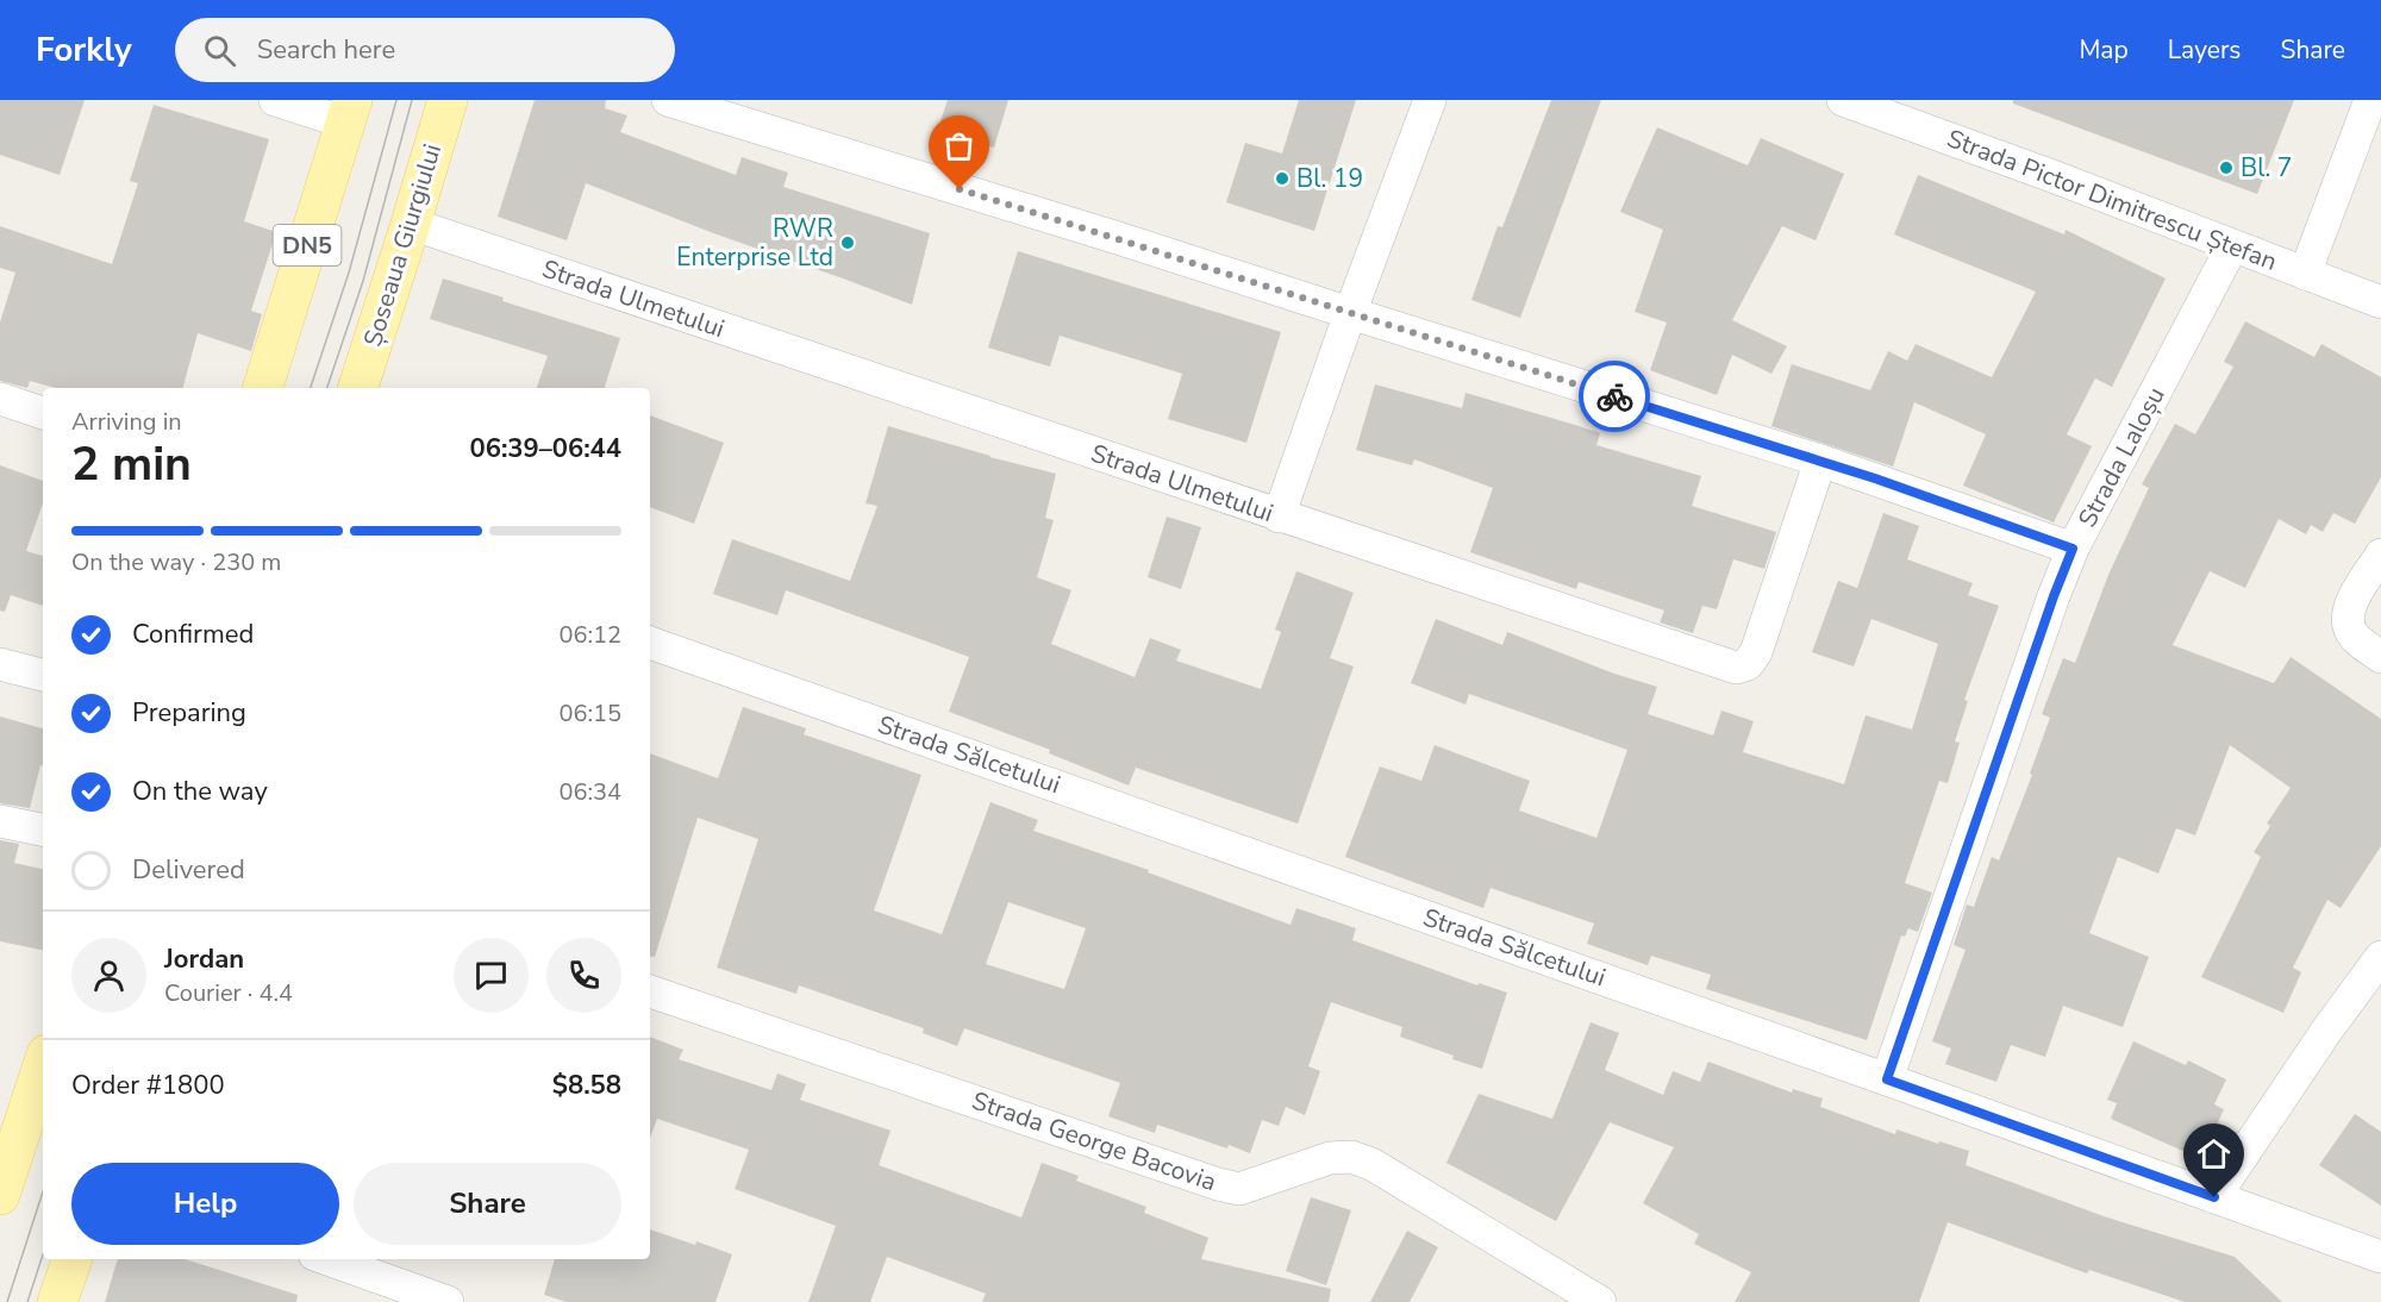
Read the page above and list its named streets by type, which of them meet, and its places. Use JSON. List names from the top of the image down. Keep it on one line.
{"streets":{"main road":["DN5","Șoseaua Giurgiului"],"street":["Strada Pictor Dimitrescu Ștefan","Strada Ulmetului","Strada Laloșu","Strada Sălcetului","Strada George Bacovia"]},"crossings":[["Strada Pictor Dimitrescu Ștefan","Strada Laloșu"],["Șoseaua Giurgiului","Strada Ulmetului"],["Strada Laloșu","Strada Sălcetului"]],"places":["Bl. 7","Bl. 19","RWR Enterprise Ltd"],"page":{"header":"Forkly","search":"Search here","nav":["Map","Layers","Share"],"heading":["2 min","Arriving in","06:39–06:44"],"panel":["Jordan","Courier · 4.4","Order #1800","$8.58"],"bar":"On the way · 230 m","list":[["Confirmed","06:12"],["Preparing","06:15"],["On the way","06:34"],"Delivered"],"buttons":["Help","Share"]}}
